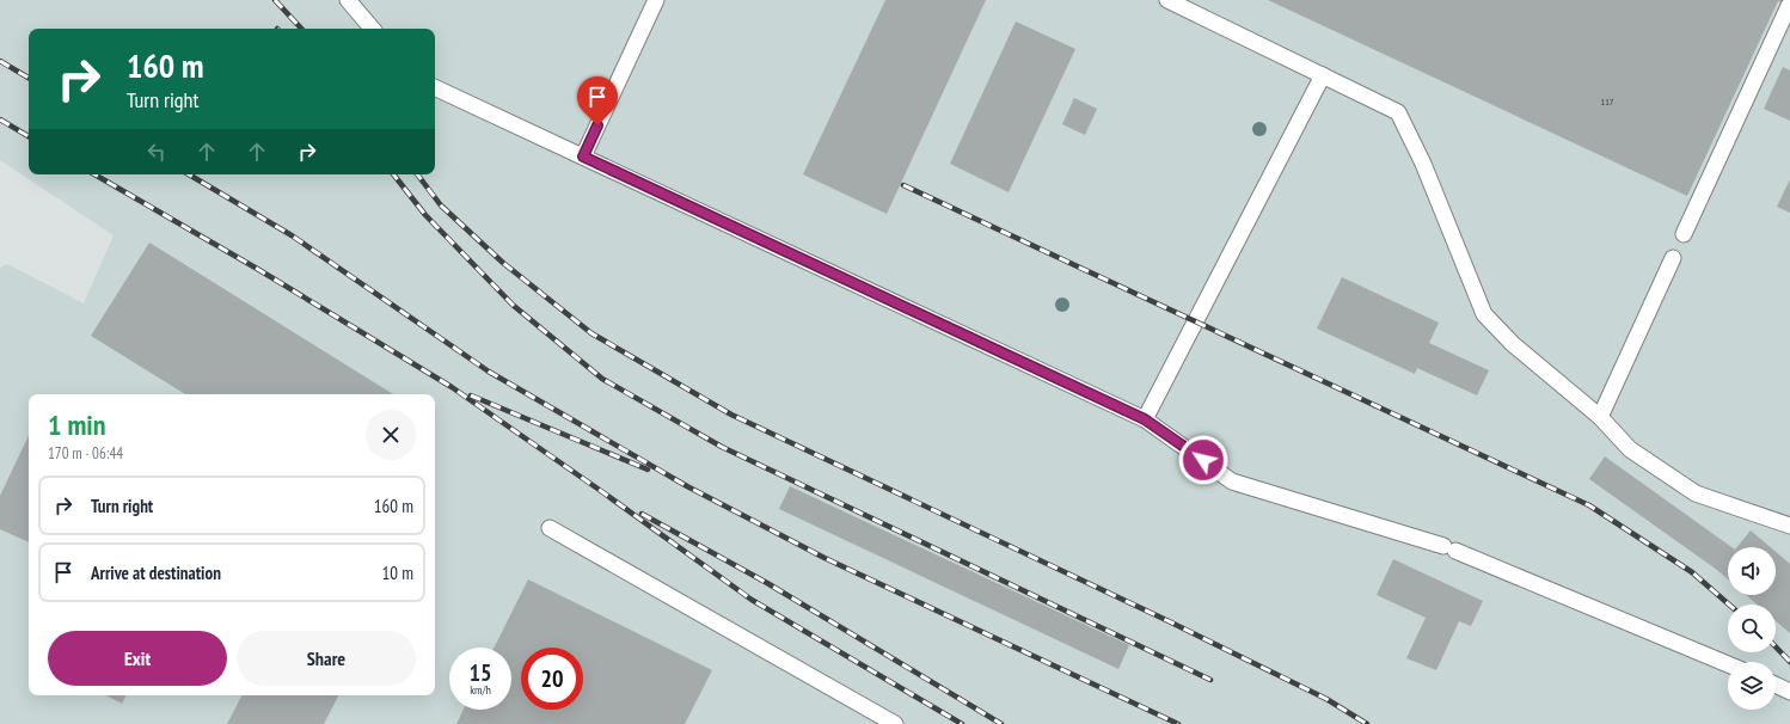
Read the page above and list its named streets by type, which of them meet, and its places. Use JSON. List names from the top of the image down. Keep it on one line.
{"house_numbers":["117"],"page":{"turn":["160 m","Turn right"],"heading":["1 min","170 m · 06:44"],"list":[{"name":"Turn right","value":"160 m"},{"name":"Arrive at destination","value":"10 m"}],"buttons":["Exit","Share"],"speed":"15 km/h","limit":"20"}}
